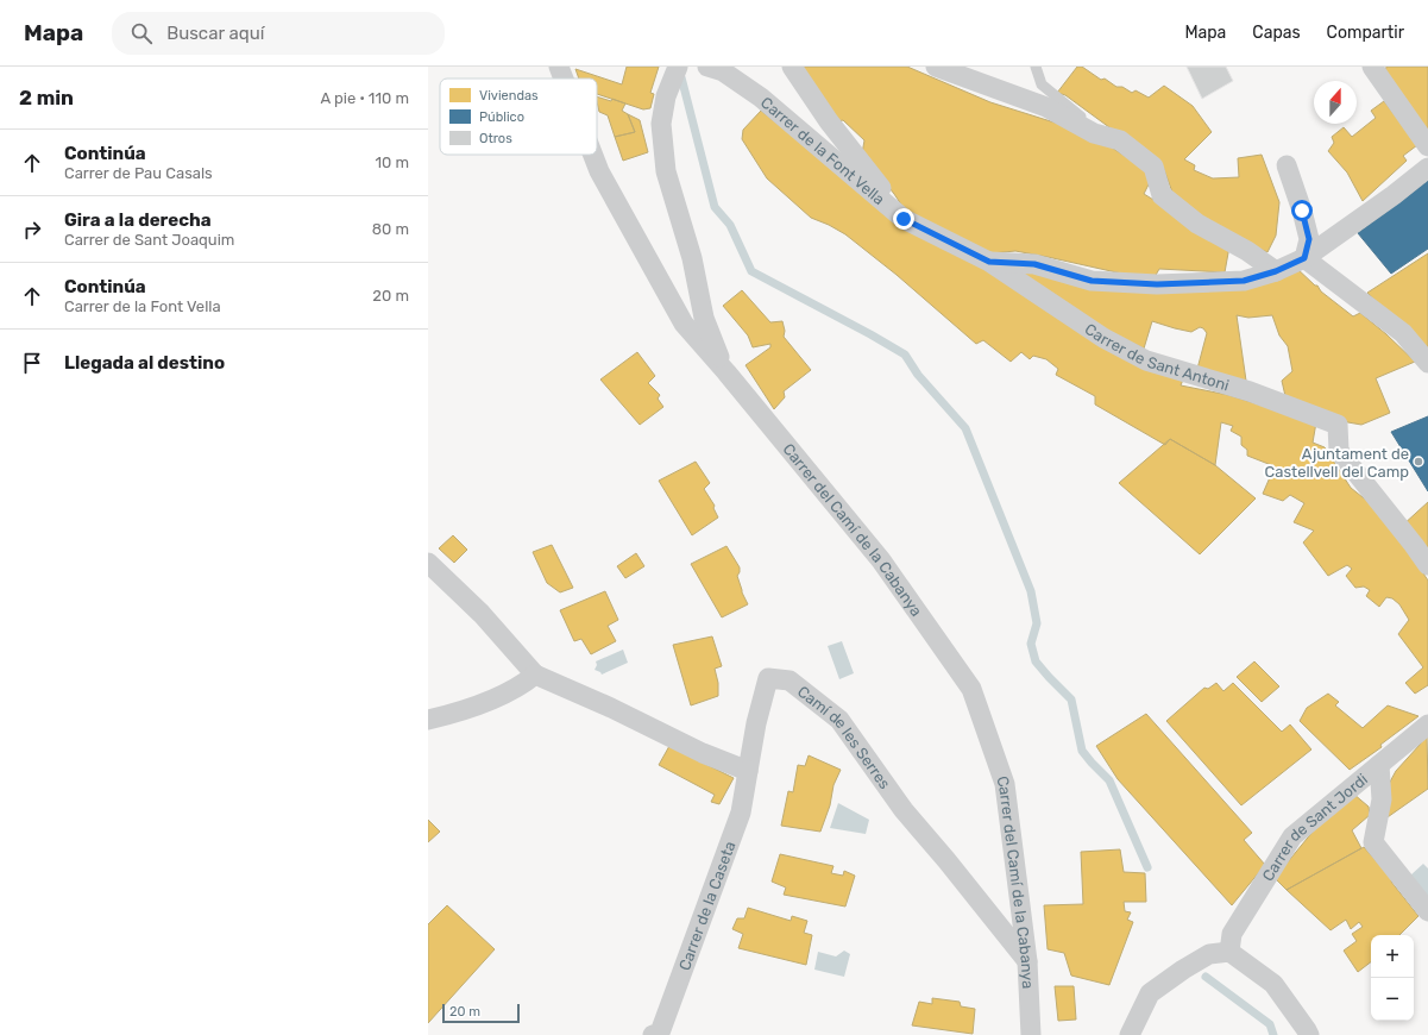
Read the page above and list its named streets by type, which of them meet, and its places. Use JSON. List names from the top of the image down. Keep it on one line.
{"streets":{"street":["Carrer de la Font Vella","Carrer de Sant Antoni","Carrer del Camí de la Cabanya","Camí de les Serres","Carrer de Sant Jordi","Carrer de la Caseta"]},"crossings":[["Carrer de la Font Vella","Carrer de Sant Antoni"],["Carrer del Camí de la Cabanya","Camí de les Serres"],["Camí de les Serres","Carrer de la Caseta"]],"places":["Ajuntament de Castellvell del Camp"],"legend":["Viviendas","Público","Otros"],"scale_bar":"20 m","north":"top","page":{"header":"Mapa","search":"Buscar aquí","nav":["Mapa","Capas","Compartir"],"heading":["2 min","A pie · 110 m"],"list":[["Continúa","Carrer de Pau Casals","10 m"],["Gira a la derecha","Carrer de Sant Joaquim","80 m"],["Continúa","Carrer de la Font Vella","20 m"],"Llegada al destino"],"map_buttons":["+","−"],"scale":"20 m"}}
